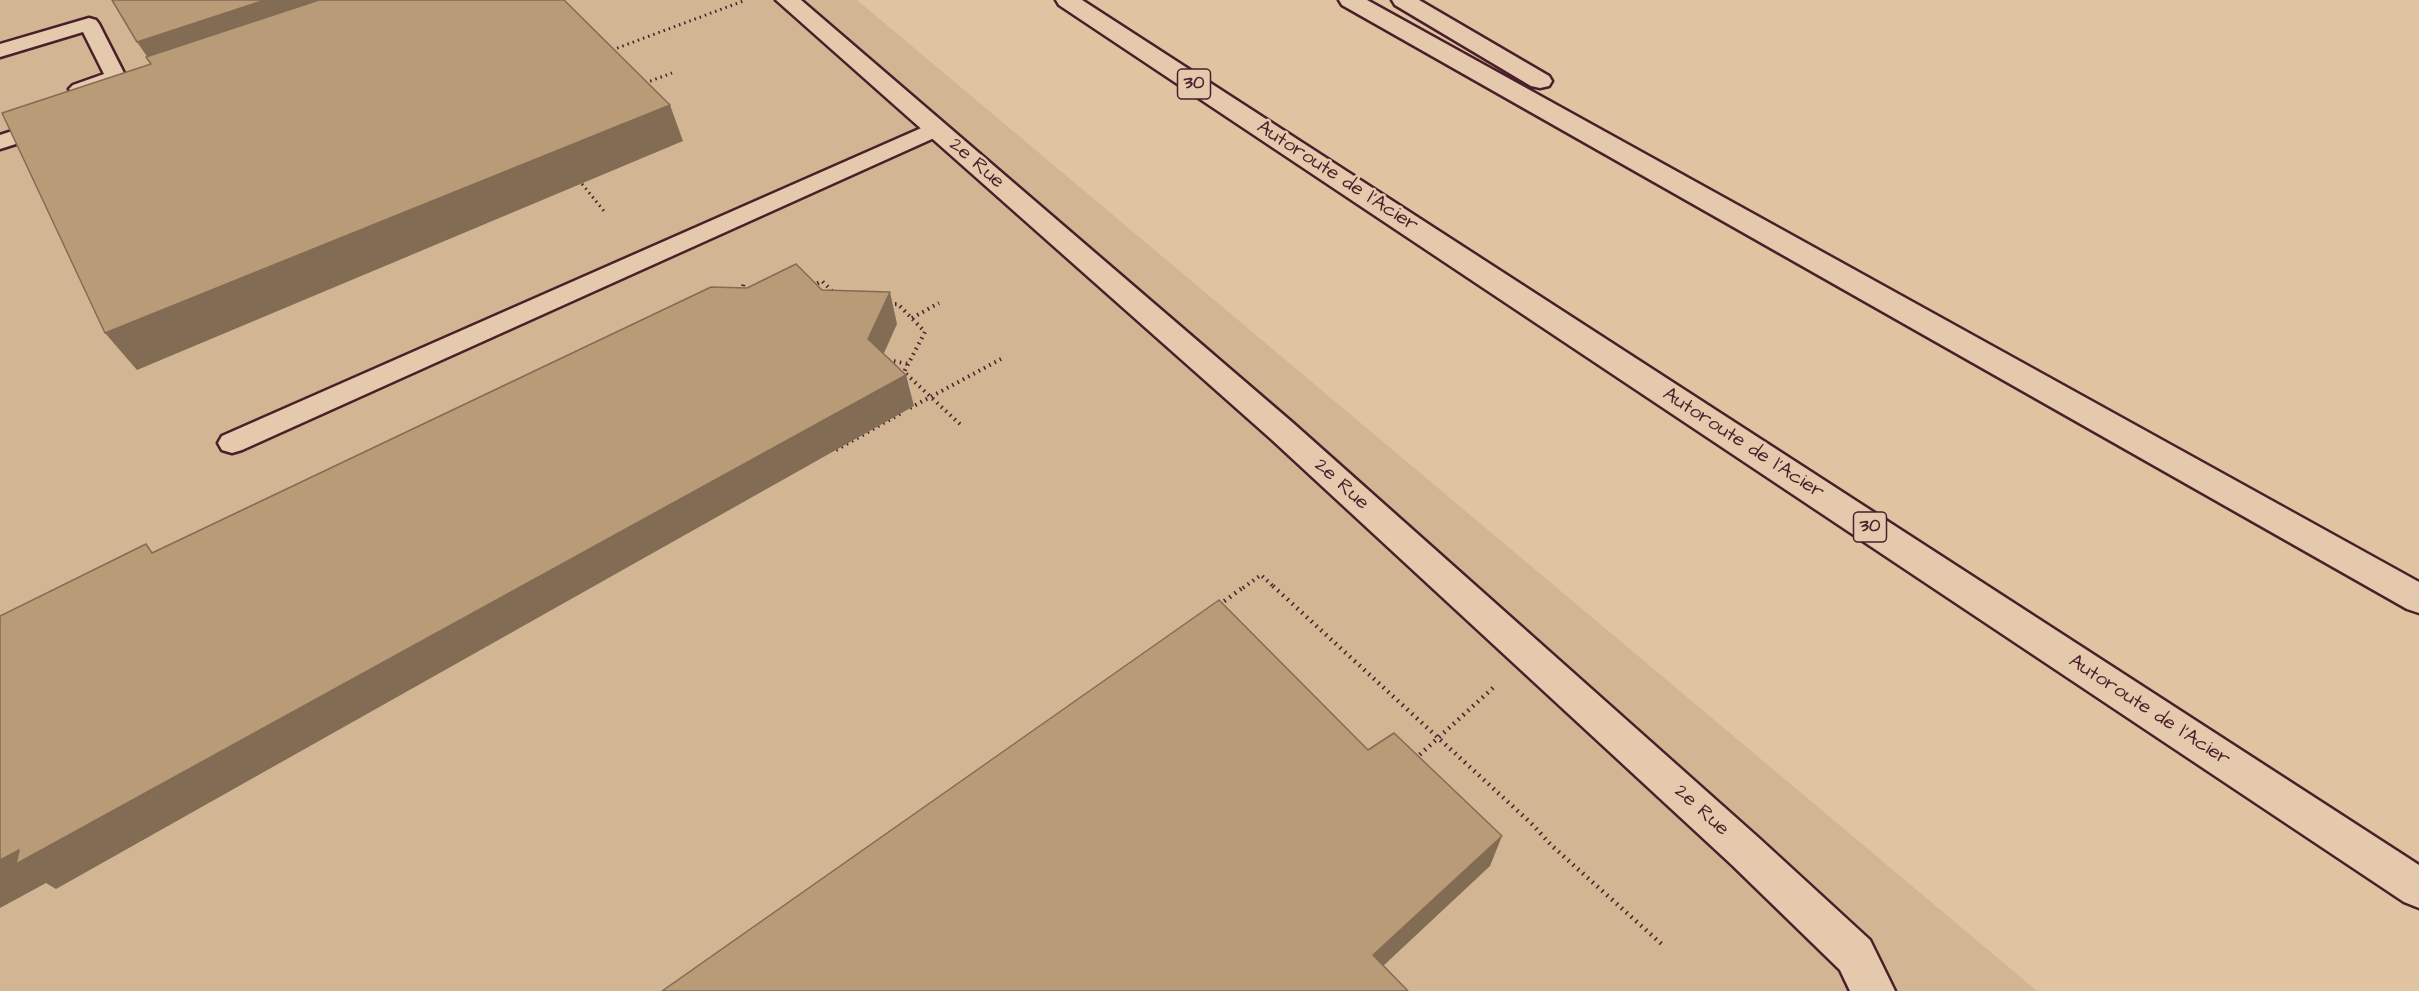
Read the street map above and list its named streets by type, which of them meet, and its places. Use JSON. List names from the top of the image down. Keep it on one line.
{"streets":{"main road":["30","2e Rue","Autoroute de l'Acier"]}}
